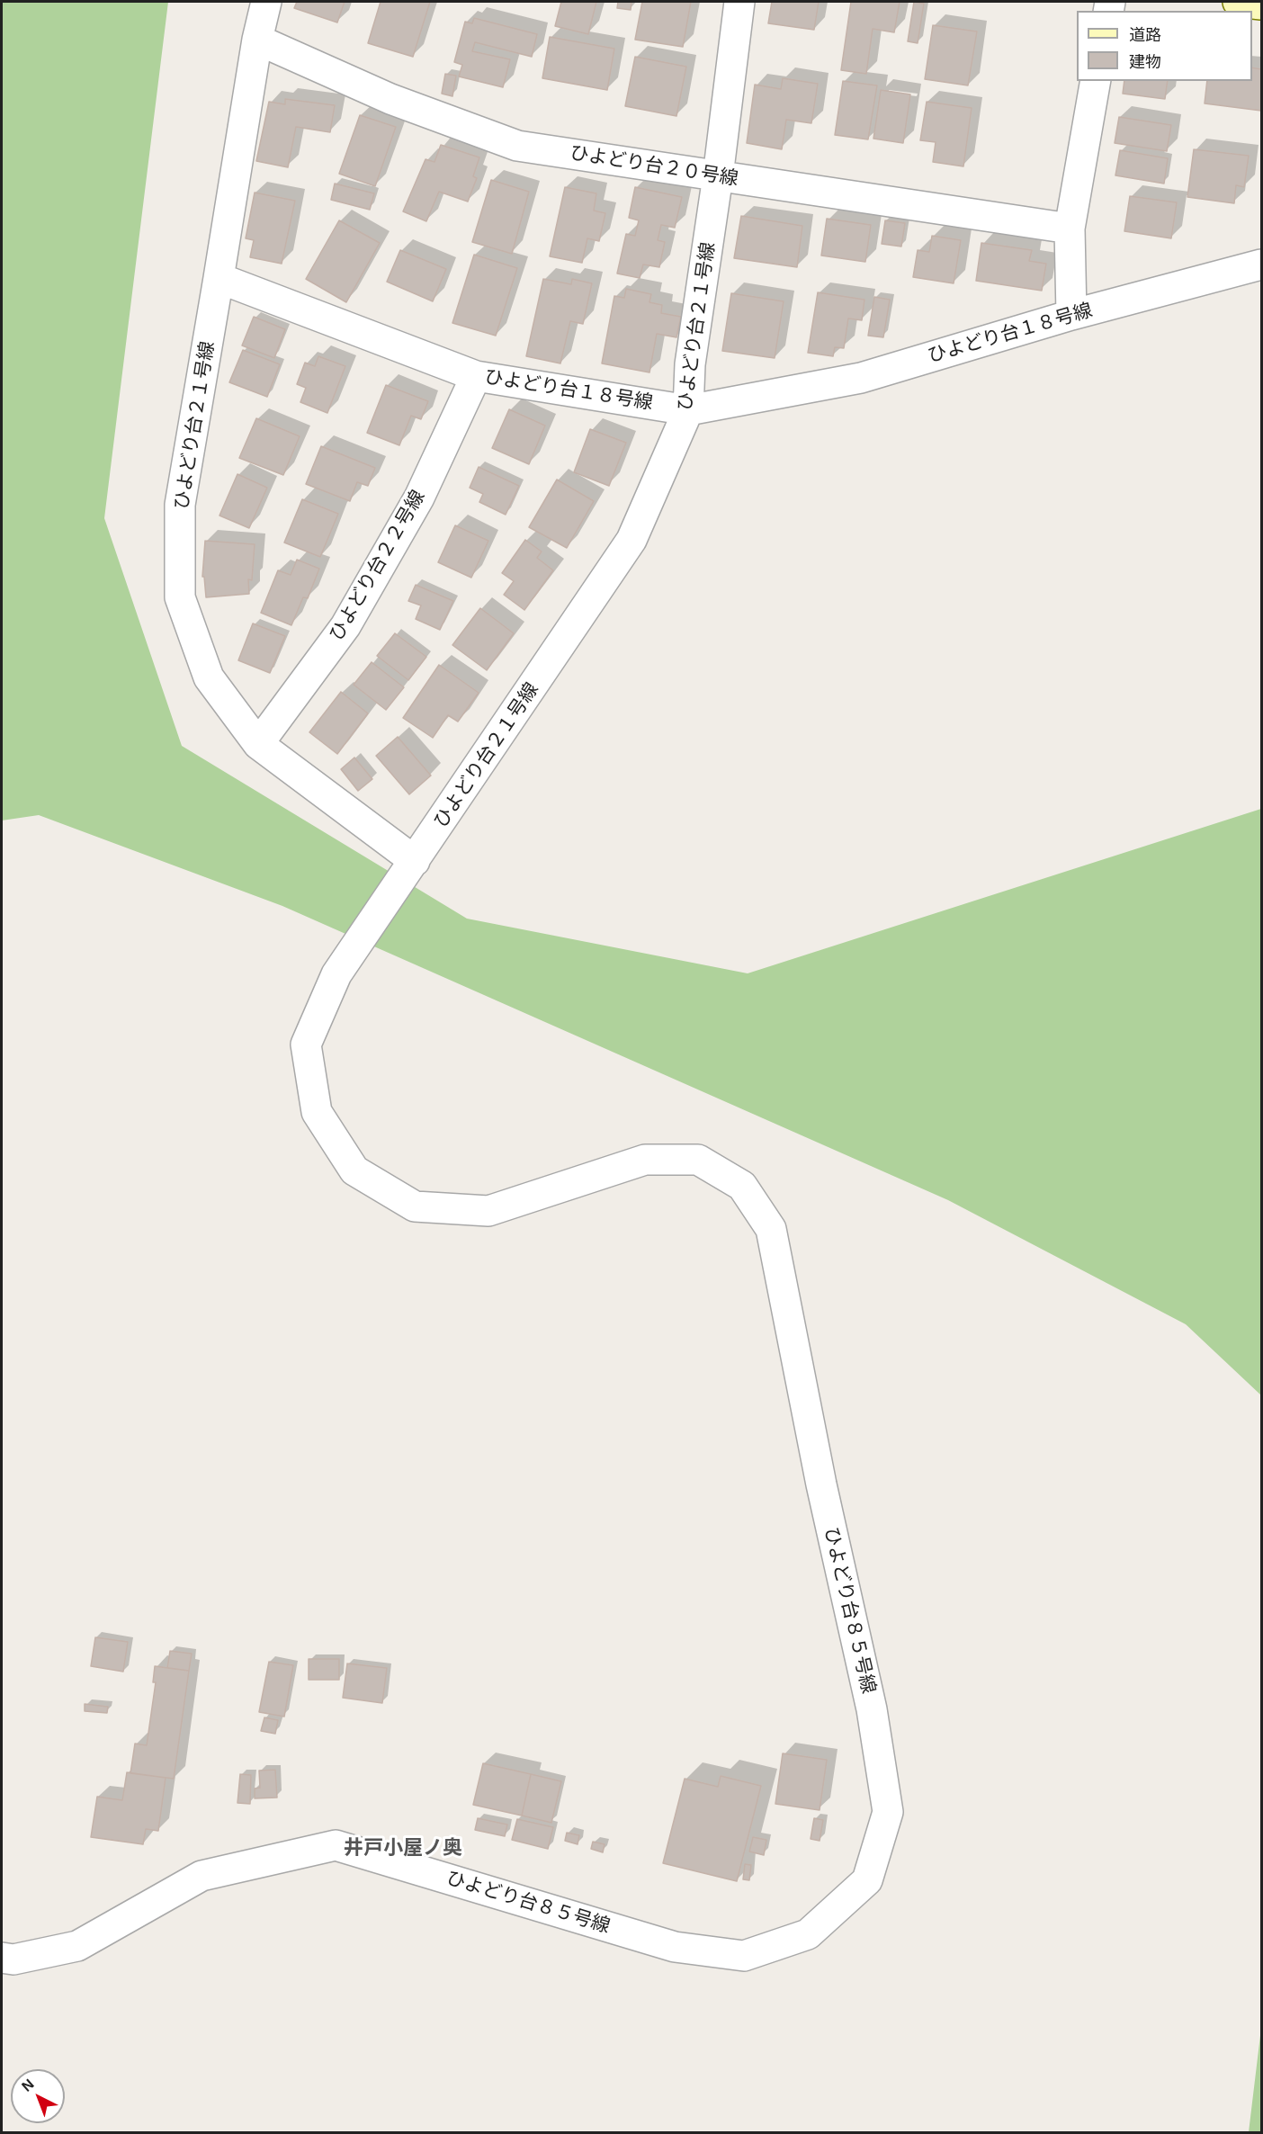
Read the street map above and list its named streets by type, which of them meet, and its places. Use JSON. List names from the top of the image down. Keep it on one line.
{"streets":{"street":["ひよどり台２０号線","ひよどり台２１号線","ひよどり台１８号線","ひよどり台２２号線","ひよどり台８５号線"]},"crossings":[["ひよどり台２０号線","ひよどり台２１号線"],["ひよどり台２１号線","ひよどり台１８号線"],["ひよどり台２１号線","ひよどり台２２号線"],["ひよどり台２１号線","ひよどり台８５号線"],["ひよどり台１８号線","ひよどり台２２号線"]],"districts":["井戸小屋ノ奥"],"legend":["道路","建物"],"north":"top left"}
